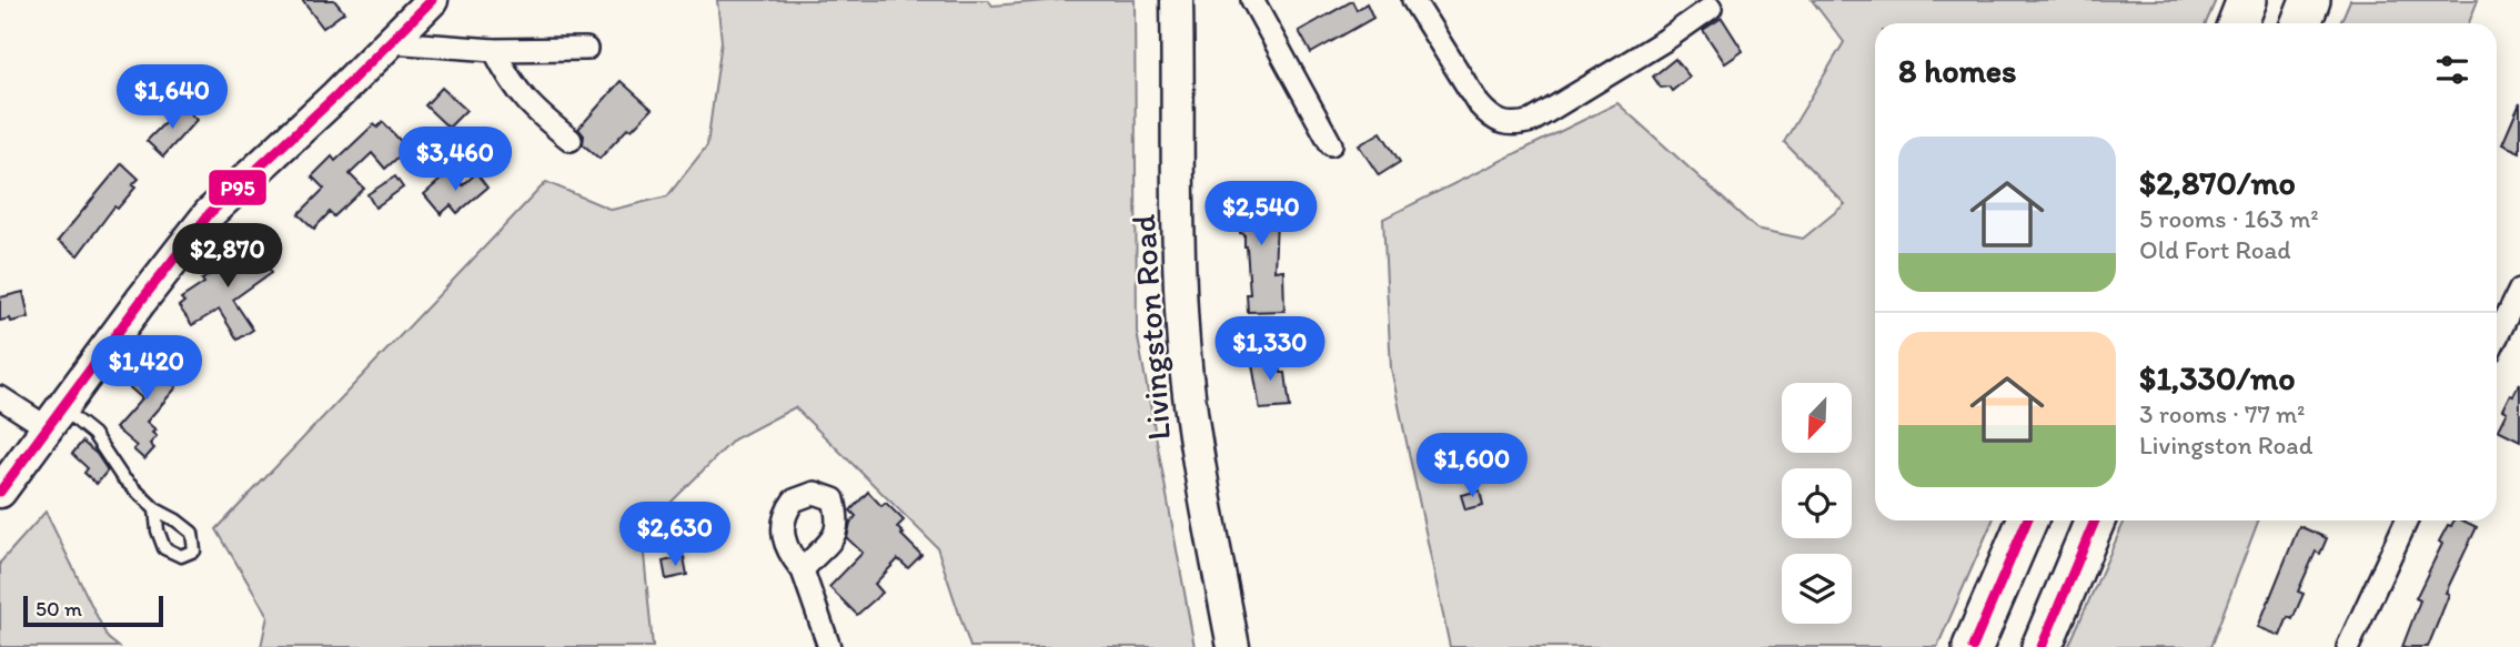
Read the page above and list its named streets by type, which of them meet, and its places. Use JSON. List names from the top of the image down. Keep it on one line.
{"streets":{"main road":["Livingston Road"]},"lines":["transit line P95"],"scale_bar":"50 m","north":"bottom left","page":{"heading":"8 homes","price":["$1,640","$3,460","$2,540","$2,870","$1,330","$1,420","$1,600","$2,630"],"list":[{"name":"$2,870/mo","note":"5 rooms · 163 m² · Old Fort Road"},{"name":"$1,330/mo","note":"3 rooms · 77 m² · Livingston Road"}],"scale":"50 m"}}
